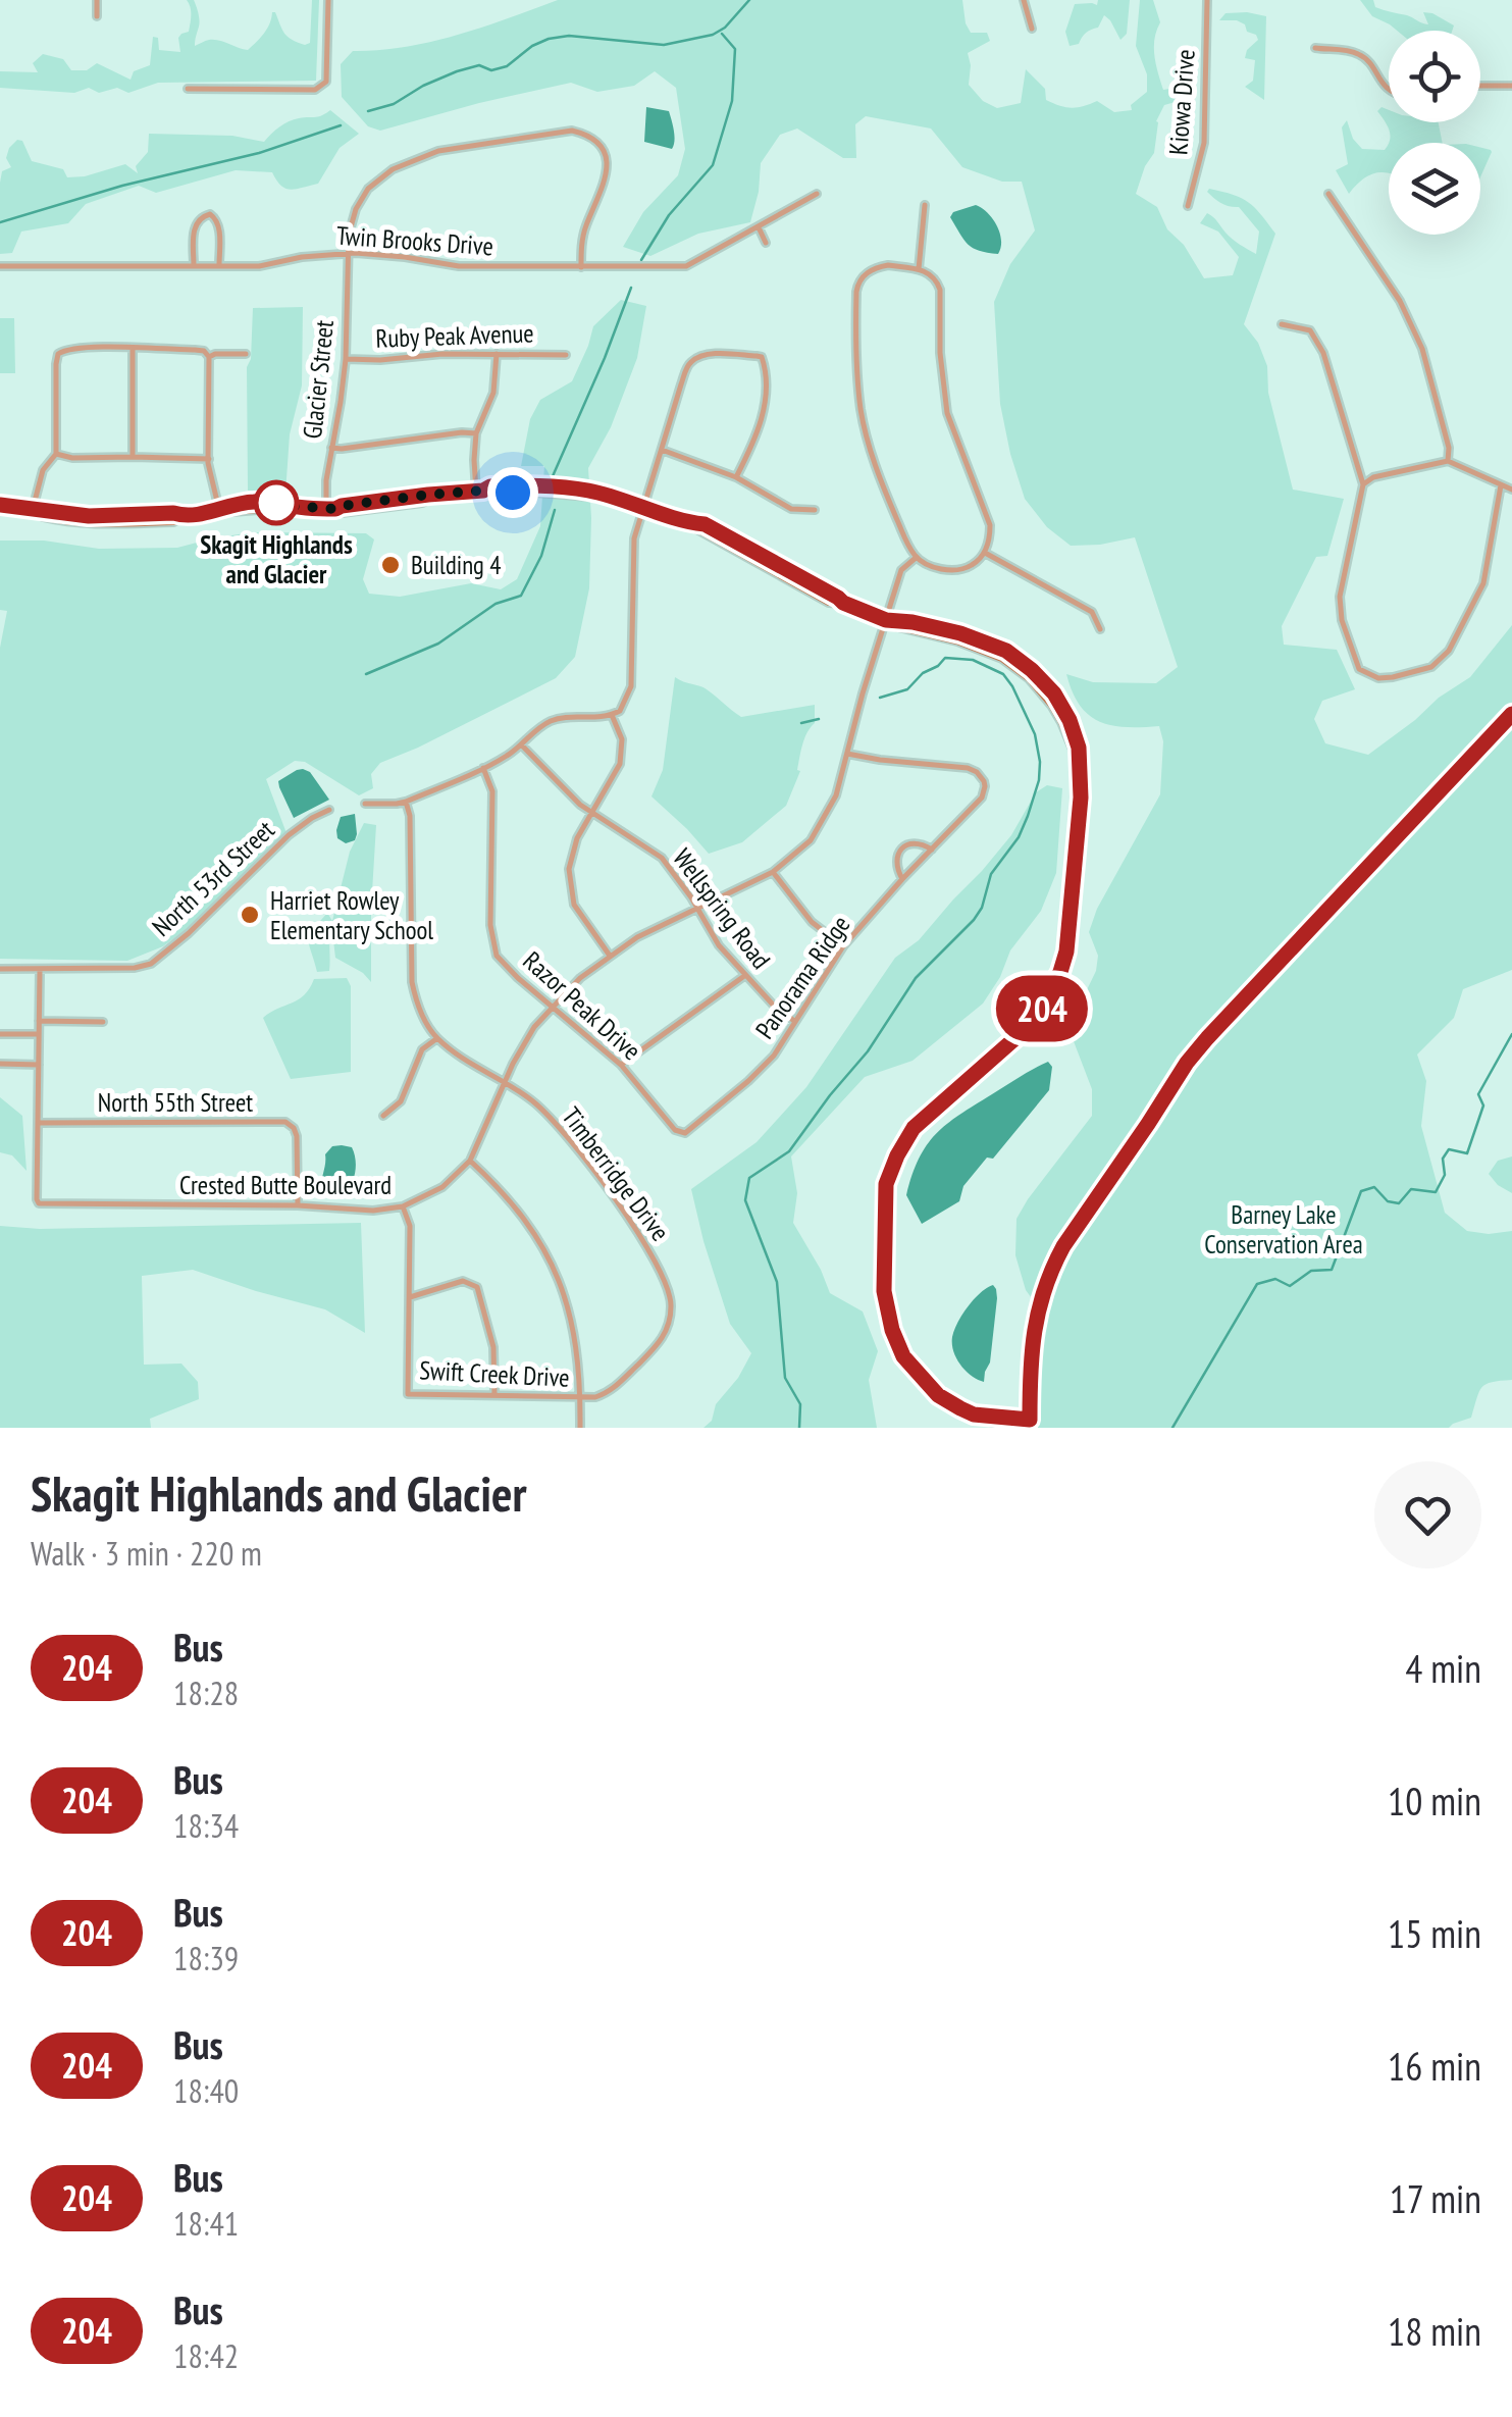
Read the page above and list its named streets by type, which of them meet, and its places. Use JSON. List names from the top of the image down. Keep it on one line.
{"streets":{"street":["Kiowa Drive","Twin Brooks Drive","Ruby Peak Avenue","Glacier Street","North 53rd Street","Wellspring Road","Panorama Ridge","Razor Peak Drive","North 55th Street","Timberridge Drive","Crested Butte Boulevard","Swift Creek Drive"]},"crossings":[["Twin Brooks Drive","Glacier Street"],["Ruby Peak Avenue","Glacier Street"],["Wellspring Road","Panorama Ridge"],["Wellspring Road","Crested Butte Boulevard"],["Panorama Ridge","Razor Peak Drive"],["Panorama Ridge","Crested Butte Boulevard"],["Razor Peak Drive","Crested Butte Boulevard"],["North 55th Street","Crested Butte Boulevard"],["Timberridge Drive","Crested Butte Boulevard"],["Timberridge Drive","Swift Creek Drive"],["Crested Butte Boulevard","Swift Creek Drive"]],"parks":["Barney Lake Conservation Area"],"places":["Skagit Highlands and Glacier","Building 4","Harriet Rowley Elementary School"],"lines":["bus line 204"],"page":{"on_map":"204","heading":["Skagit Highlands and Glacier","Walk · 3 min · 220 m"],"list":[{"mark":"204","name":"Bus","note":"18:28","value":"4 min"},{"mark":"204","name":"Bus","note":"18:34","value":"10 min"},{"mark":"204","name":"Bus","note":"18:39","value":"15 min"},{"mark":"204","name":"Bus","note":"18:40","value":"16 min"},{"mark":"204","name":"Bus","note":"18:41","value":"17 min"},{"mark":"204","name":"Bus","note":"18:42","value":"18 min"}]}}
